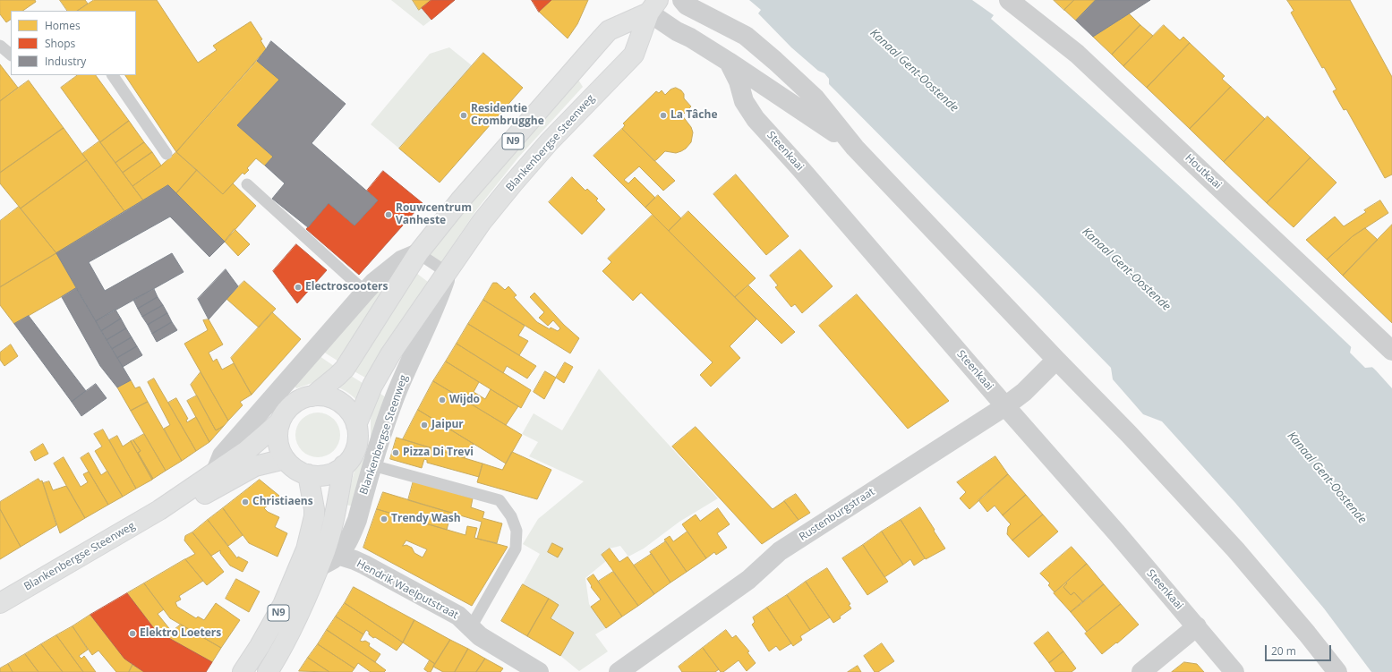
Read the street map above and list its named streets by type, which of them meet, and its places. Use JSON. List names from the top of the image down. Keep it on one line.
{"streets":{"main road":["N9","Blankenbergse Steenweg"],"street":["Steenkaai","Houtkaai","Rustenburgstraat","Hendrik Waelputstraat"]},"crossings":[["N9","Blankenbergse Steenweg"],["N9","Hendrik Waelputstraat"],["Blankenbergse Steenweg","Hendrik Waelputstraat"],["Steenkaai","Rustenburgstraat"]],"water":["Kanaal Gent-Oostende"],"places":["Residentie Crombrugghe","La Tâche","Rouwcentrum Vanheste","Electroscooters","Wijdo","Jaipur","Pizza Di Trevi","Christiaens","Trendy Wash","Elektro Loeters"],"legend":["Homes","Shops","Industry"],"scale_bar":"20 m"}
